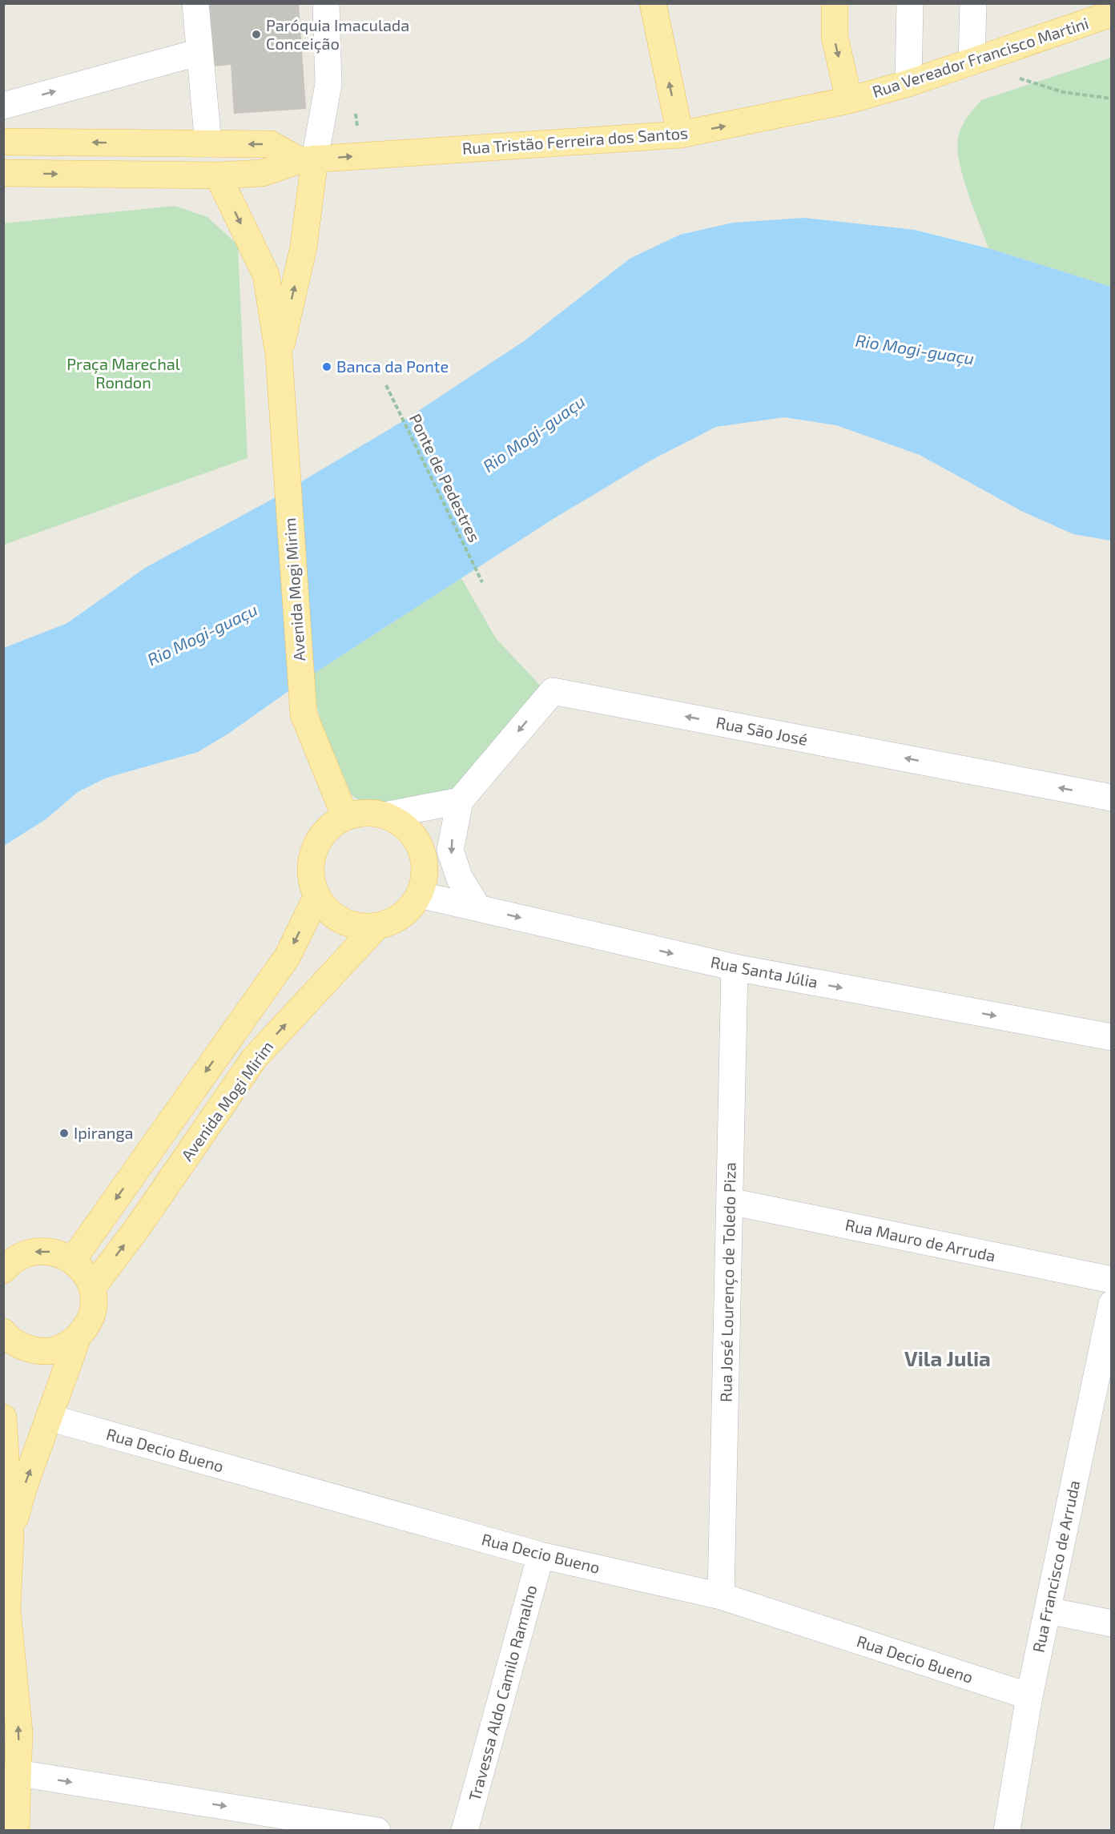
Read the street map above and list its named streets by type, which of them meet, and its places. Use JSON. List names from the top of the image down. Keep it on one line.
{"streets":{"main road":["Rua Vereador Francisco Martini","Rua Tristão Ferreira dos Santos","Avenida Mogi Mirim"],"street":["Rua São José","Rua Santa Júlia","Rua Mauro de Arruda","Rua José Lourenço de Toledo Piza","Rua Decio Bueno","Rua Francisco de Arruda","Travessa Aldo Camilo Ramalho"],"path":["Ponte de Pedestres"]},"crossings":[["Rua Vereador Francisco Martini","Rua Tristão Ferreira dos Santos"],["Rua Tristão Ferreira dos Santos","Avenida Mogi Mirim"],["Avenida Mogi Mirim","Rua Santa Júlia"],["Rua São José","Rua Santa Júlia"],["Rua Santa Júlia","Rua José Lourenço de Toledo Piza"],["Rua Mauro de Arruda","Rua José Lourenço de Toledo Piza"],["Rua José Lourenço de Toledo Piza","Rua Decio Bueno"],["Rua Decio Bueno","Rua Francisco de Arruda"],["Rua Decio Bueno","Travessa Aldo Camilo Ramalho"]],"one_way":["Rua Tristão Ferreira dos Santos","Rua Santa Júlia"],"districts":["Vila Julia"],"water":["Rio Mogi-guaçu"],"parks":["Praça Marechal Rondon"],"places":["Paróquia Imaculada Conceição","Banca da Ponte","Ipiranga"]}
